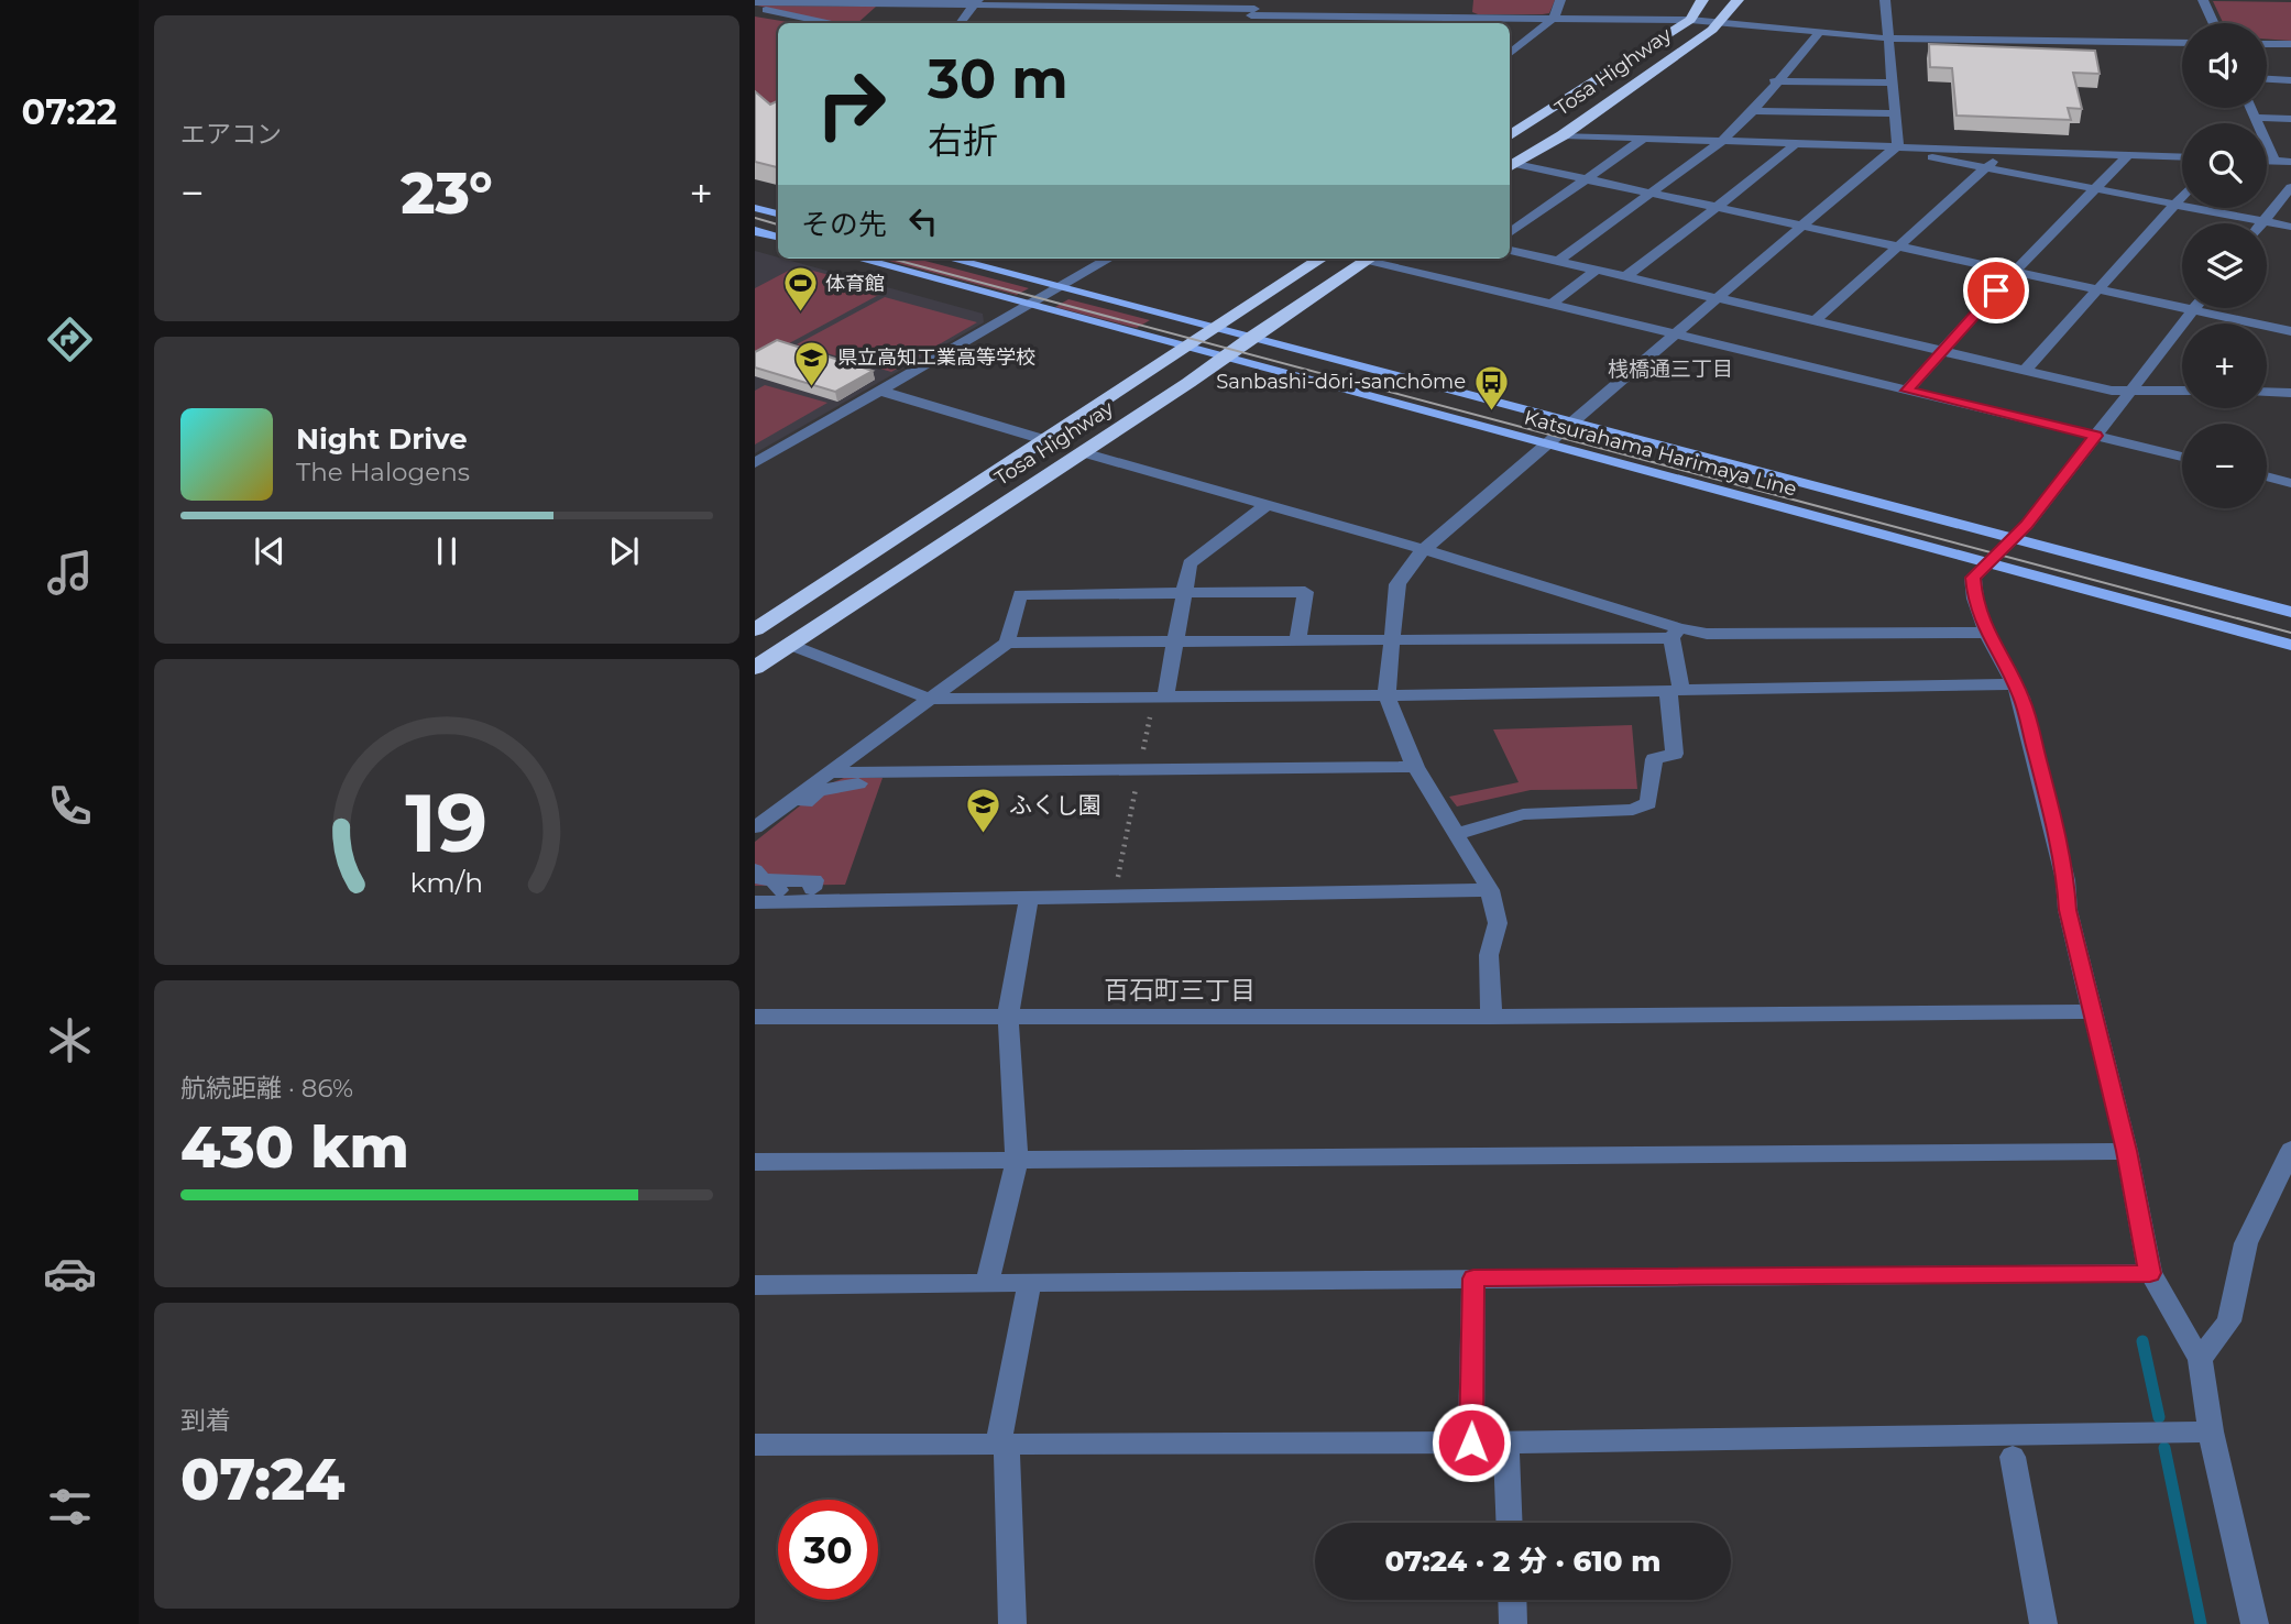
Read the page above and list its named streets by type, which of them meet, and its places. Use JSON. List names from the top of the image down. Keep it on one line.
{"streets":{"highway":["Tosa Highway"],"main road":["Katsurahama Harimaya Line"]},"crossings":[["Tosa Highway","Katsurahama Harimaya Line"]],"districts":["桟橋通三丁目","百石町三丁目"],"places":{"sports":["体育館"],"school or university":["県立高知工業高等学校","ふくし園"],"bus stop":["Sanbashi-dōri-sanchōme"]},"page":{"tabs":"07:22","tile":["エアコン",["航続距離 · 86%","430 km"],["到着","07:24"]],"map_buttons":["+","−"],"turn":["30 m","右折"],"heat":["−","23°","+"],"then":"その先","song":["Night Drive","The Halogens"],"limit":"30","trip":"07:24 · 2 分 · 610 m","gauge":["19","km/h"]}}
